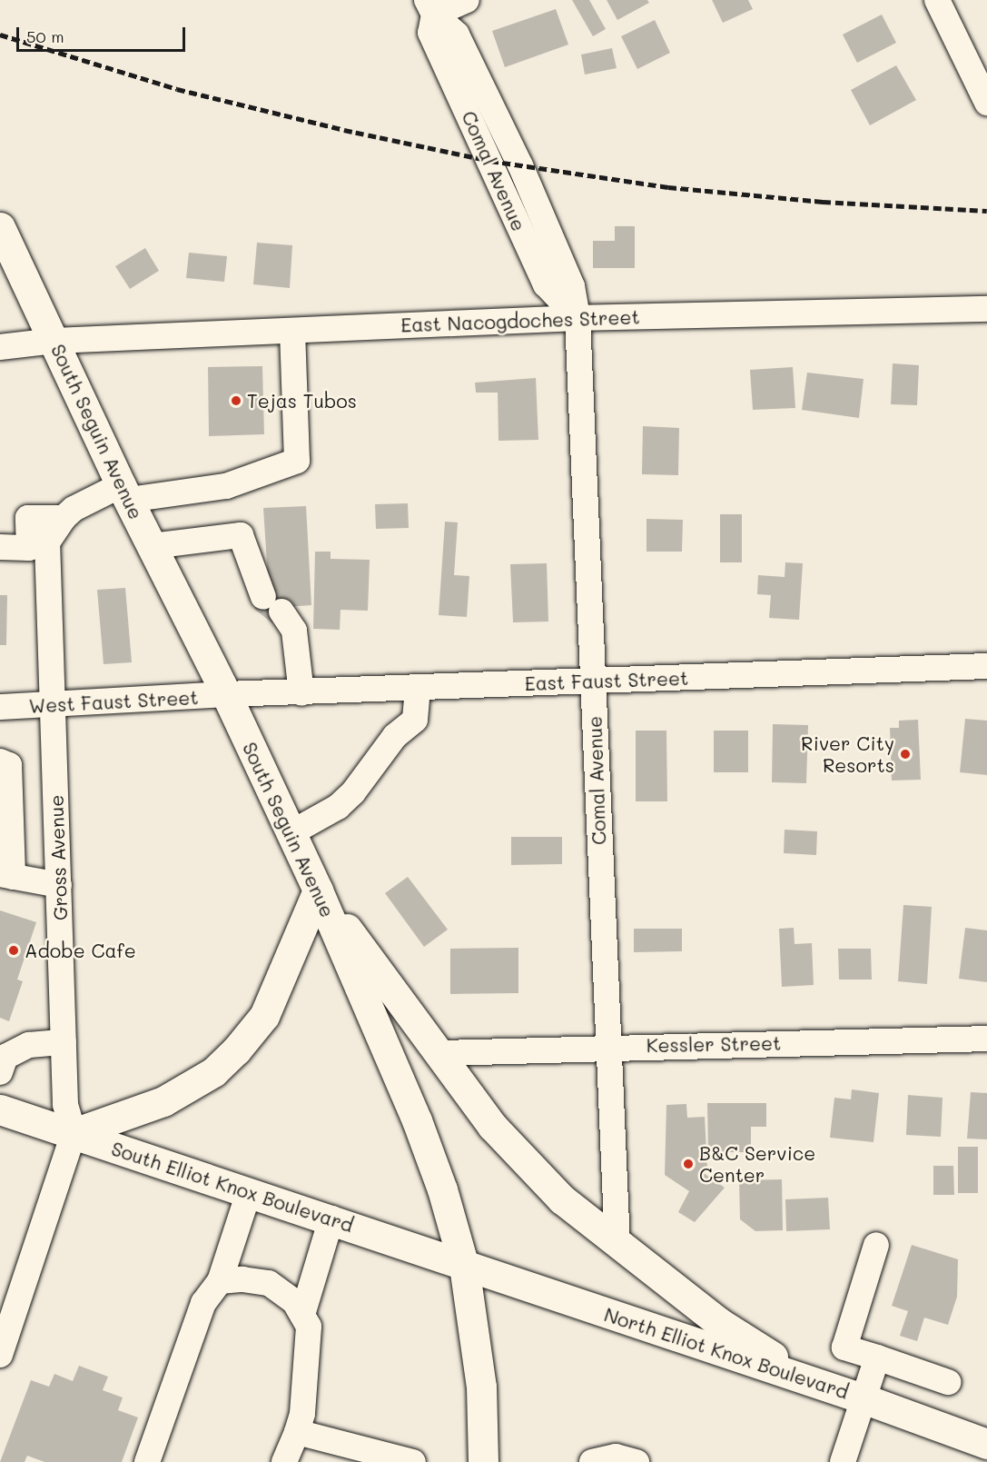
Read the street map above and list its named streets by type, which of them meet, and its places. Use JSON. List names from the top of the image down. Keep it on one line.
{"streets":{"main road":["South Seguin Avenue","South Elliot Knox Boulevard","North Elliot Knox Boulevard"],"street":["Comal Avenue","East Nacogdoches Street","East Faust Street","West Faust Street","Gross Avenue","Kessler Street"]},"crossings":[["Comal Avenue","East Nacogdoches Street"],["Comal Avenue","East Faust Street"],["Comal Avenue","Kessler Street"],["East Nacogdoches Street","South Seguin Avenue"],["South Seguin Avenue","East Faust Street"],["South Seguin Avenue","West Faust Street"],["South Seguin Avenue","Gross Avenue"],["South Seguin Avenue","South Elliot Knox Boulevard"],["South Seguin Avenue","North Elliot Knox Boulevard"],["East Faust Street","West Faust Street"],["West Faust Street","Gross Avenue"],["Gross Avenue","South Elliot Knox Boulevard"],["South Elliot Knox Boulevard","North Elliot Knox Boulevard"]],"places":["Tejas Tubos","River City Resorts","Adobe Cafe","B&C Service Center"],"scale_bar":"50 m"}
